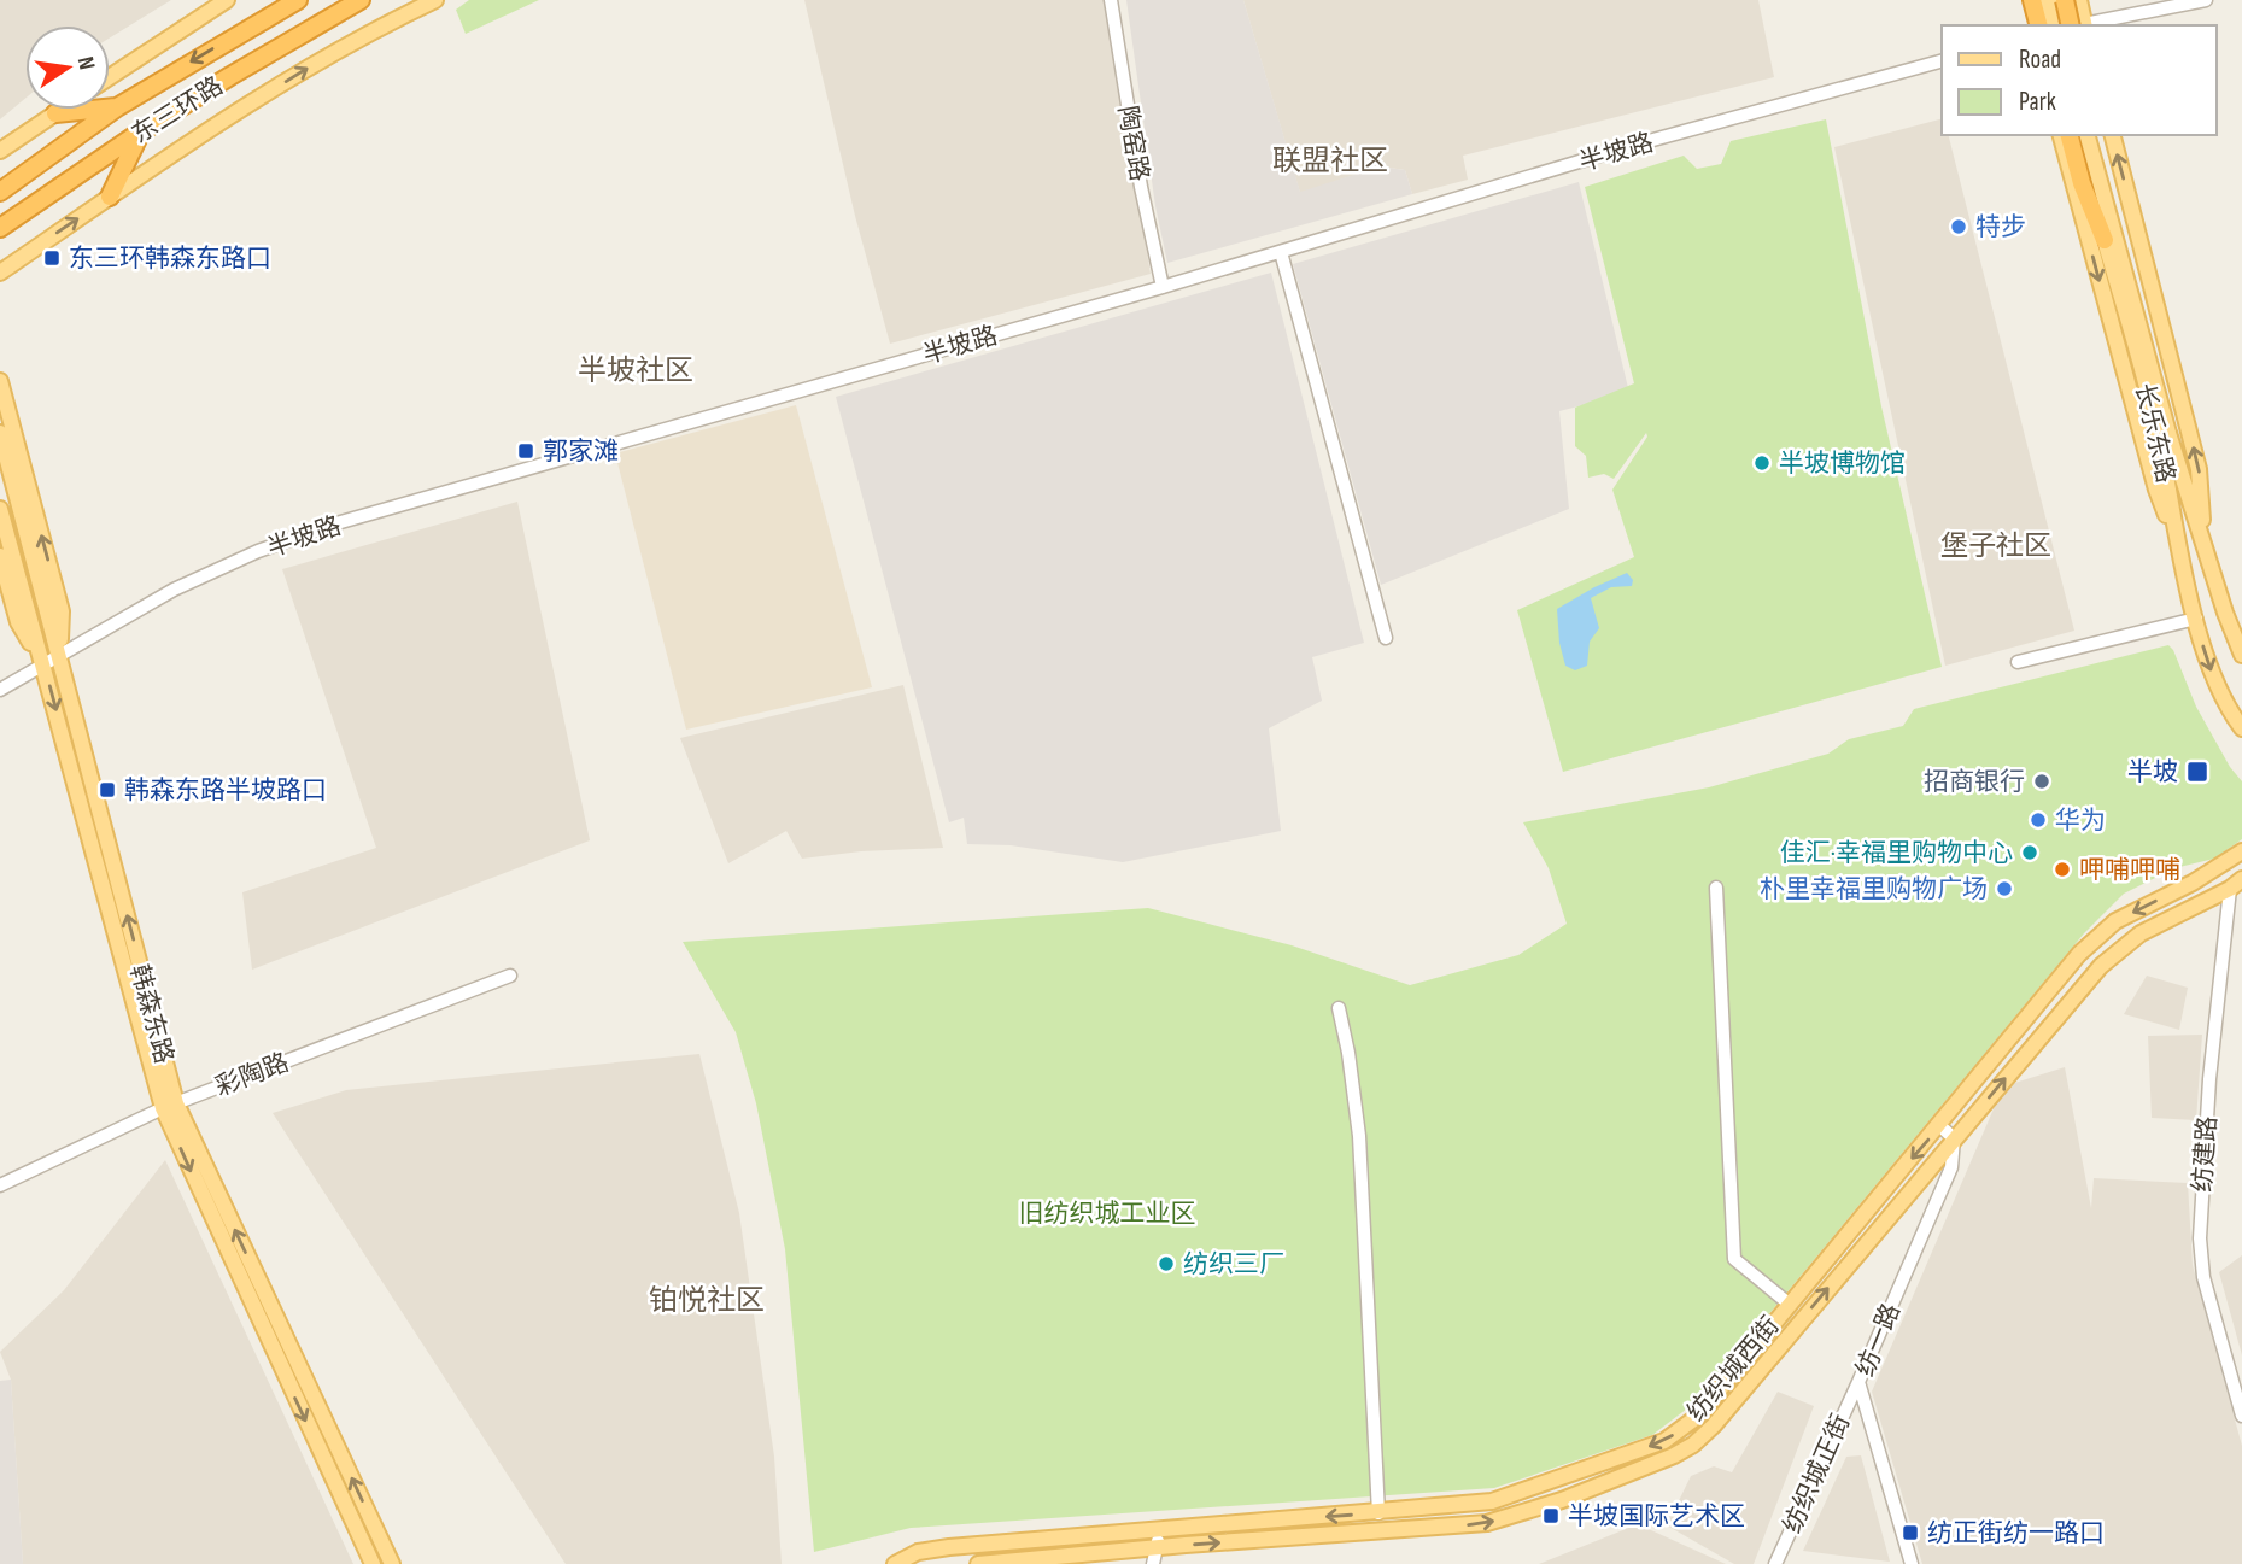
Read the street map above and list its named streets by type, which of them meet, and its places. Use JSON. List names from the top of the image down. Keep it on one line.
{"streets":{"highway":["东三环路"],"main road":["长乐东路","韩森东路","纺织城西街"],"street":["陶窑路","半坡路","彩陶路","纺建路","纺一路","纺织城正街"]},"crossings":[["陶窑路","半坡路"],["半坡路","韩森东路"],["韩森东路","彩陶路"],["纺建路","纺织城西街"],["纺一路","纺织城西街"],["纺一路","纺织城正街"]],"districts":["联盟社区","半坡社区","堡子社区","铂悦社区"],"parks":["旧纺织城工业区"],"places":{"other":["特步","半坡博物馆","招商银行","华为","佳汇·幸福里购物中心","呷哺呷哺","朴里幸福里购物广场","纺织三厂"],"transit":["东三环韩森东路口","郭家滩","半坡","韩森东路半坡路口","半坡国际艺术区","纺正街纺一路口"]},"legend":["Road","Park"],"north":"right"}
